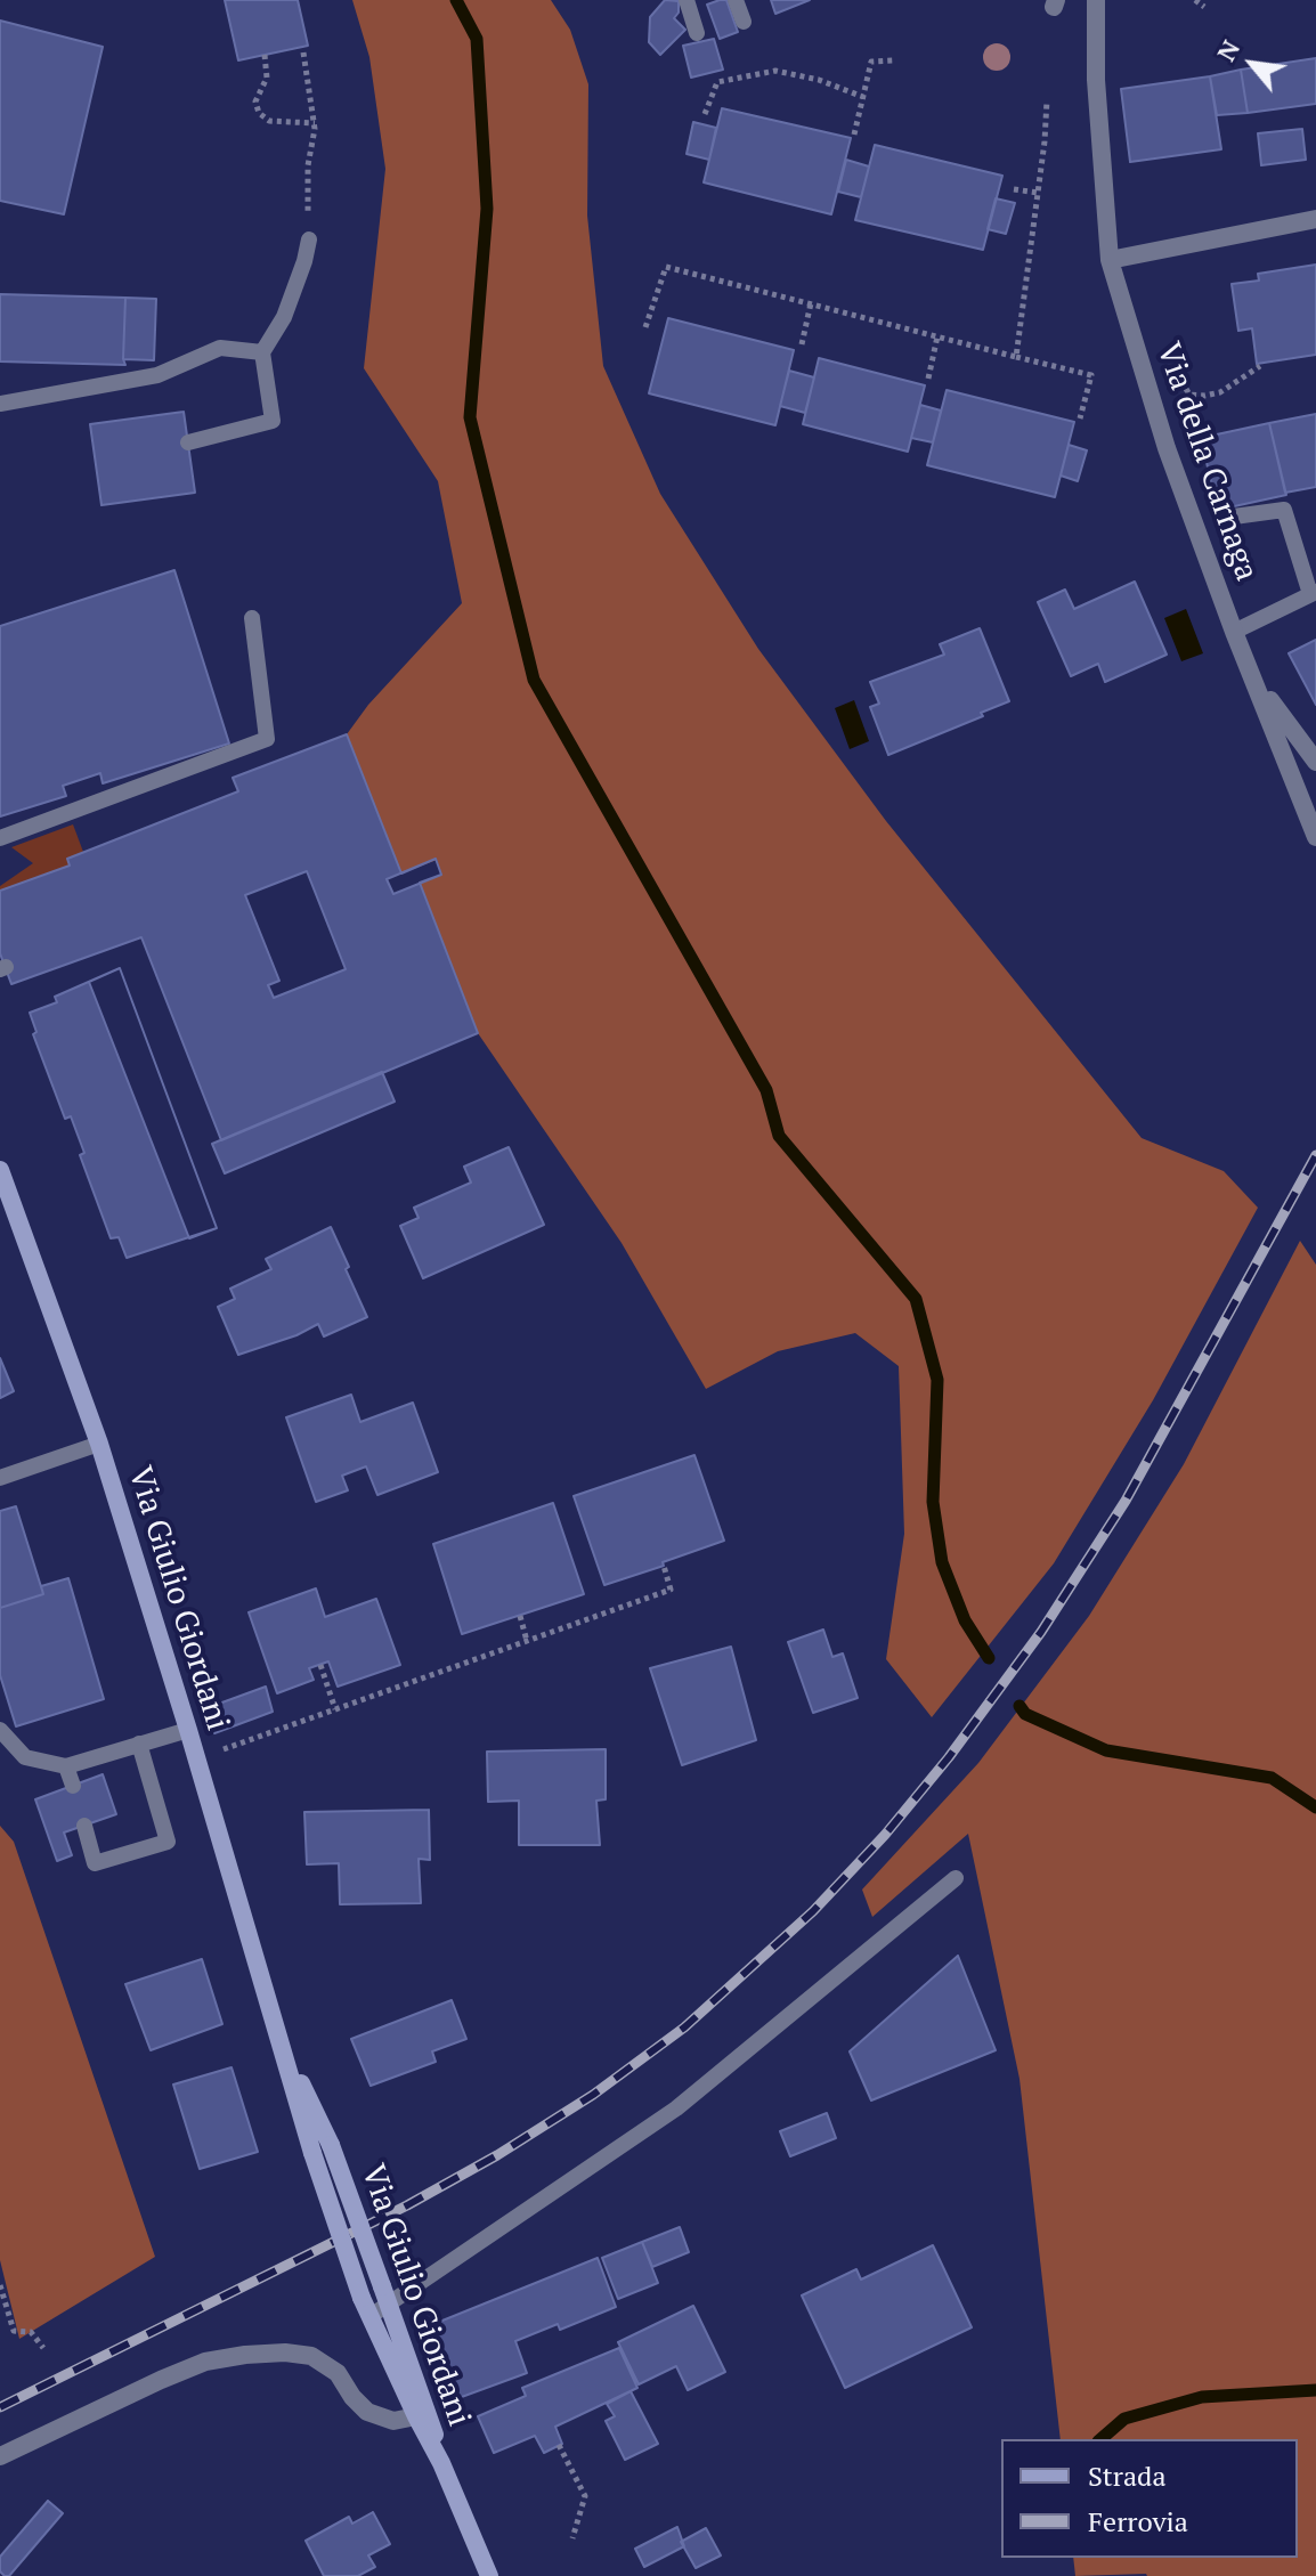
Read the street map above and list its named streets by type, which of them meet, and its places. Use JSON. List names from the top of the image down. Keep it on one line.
{"streets":{"street":["Via della Carnaga","Via Giulio Giordani"]},"legend":["Strada","Ferrovia"],"north":"top left"}
